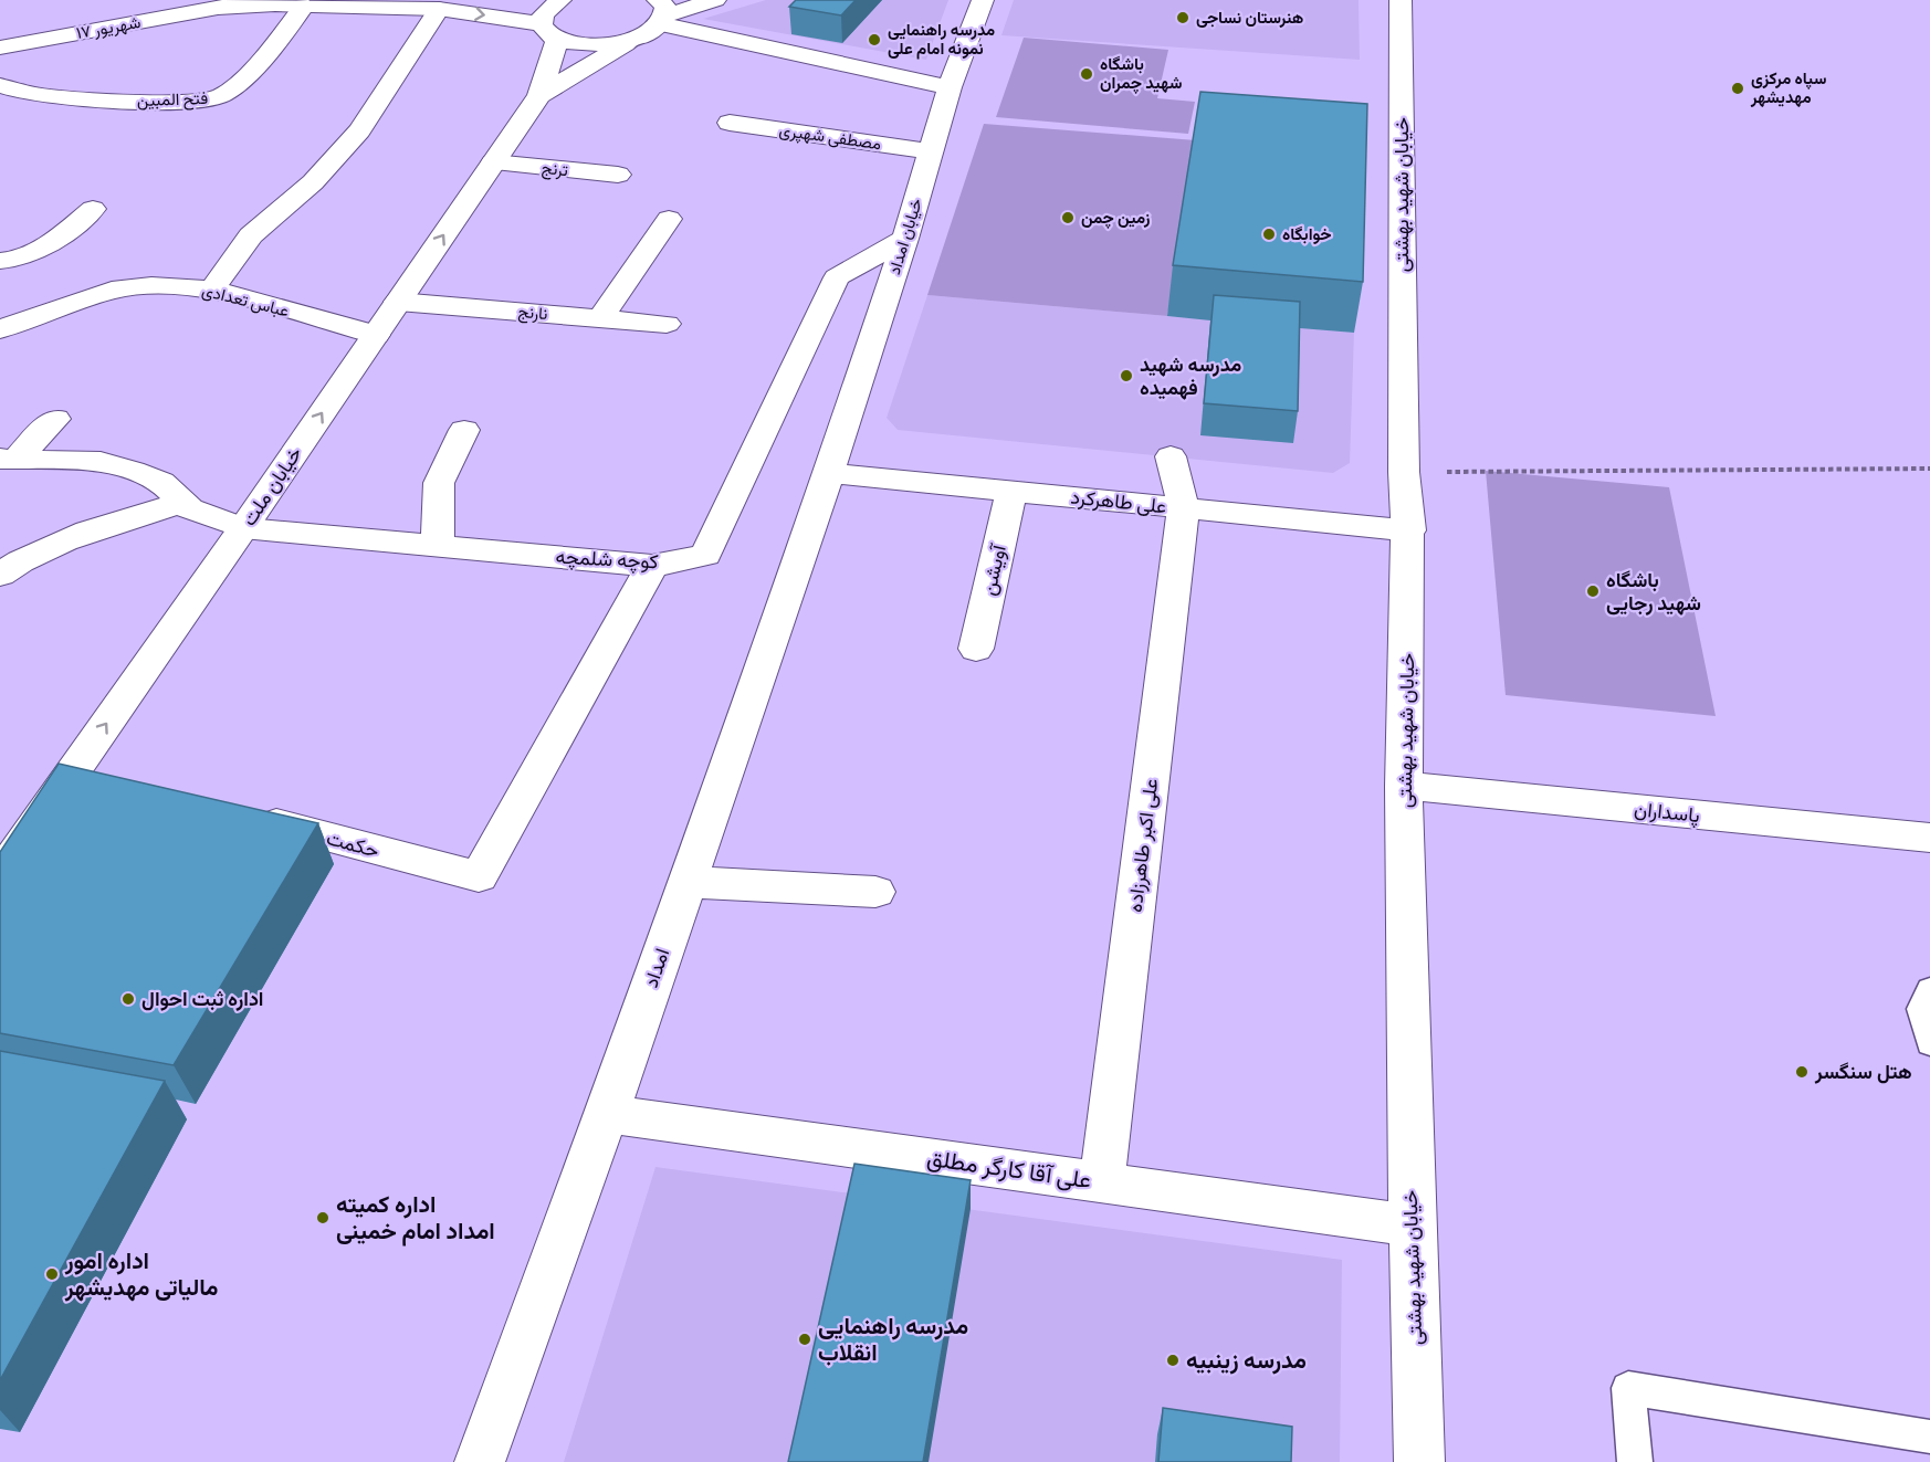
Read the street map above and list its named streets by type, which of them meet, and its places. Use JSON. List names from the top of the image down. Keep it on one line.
{"streets":{"street":["۱۷ شهریور","فتح المبین","مصطفی شهپری","ترنج","خیابان شهید بهشتی","خیابان امداد","عباس تعدادی","نارنج","خیابان ملت","علی طاهرکرد","کوچه شلمچه","آویشن","پاسداران","حکمت","علی اکبر طاهرزاده","امداد","علی آقا کارگر مطلق"]},"crossings":[["مصطفی شهپری","خیابان امداد"],["ترنج","خیابان ملت"],["خیابان شهید بهشتی","علی طاهرکرد"],["خیابان شهید بهشتی","پاسداران"],["خیابان شهید بهشتی","علی آقا کارگر مطلق"],["خیابان امداد","علی طاهرکرد"],["خیابان امداد","کوچه شلمچه"],["خیابان امداد","امداد"],["عباس تعدادی","خیابان ملت"],["نارنج","خیابان ملت"],["خیابان ملت","کوچه شلمچه"],["علی طاهرکرد","آویشن"],["علی طاهرکرد","علی اکبر طاهرزاده"],["علی طاهرکرد","امداد"],["کوچه شلمچه","حکمت"],["علی اکبر طاهرزاده","علی آقا کارگر مطلق"],["امداد","علی آقا کارگر مطلق"]],"places":["هنرستان نساجی","مدرسه راهنمایی نمونه امام علی","باشگاه شهید چمران","سپاه مرکزی مهدیشهر","زمین چمن","خوابگاه","مدرسه شهید فهمیده","باشگاه شهید رجایی","اداره ثبت احوال","هتل سنگسر","اداره کمیته امداد امام خمینی","اداره امور مالیاتی مهدیشهر","مدرسه راهنمایی انقلاب","مدرسه زینبیه"]}
